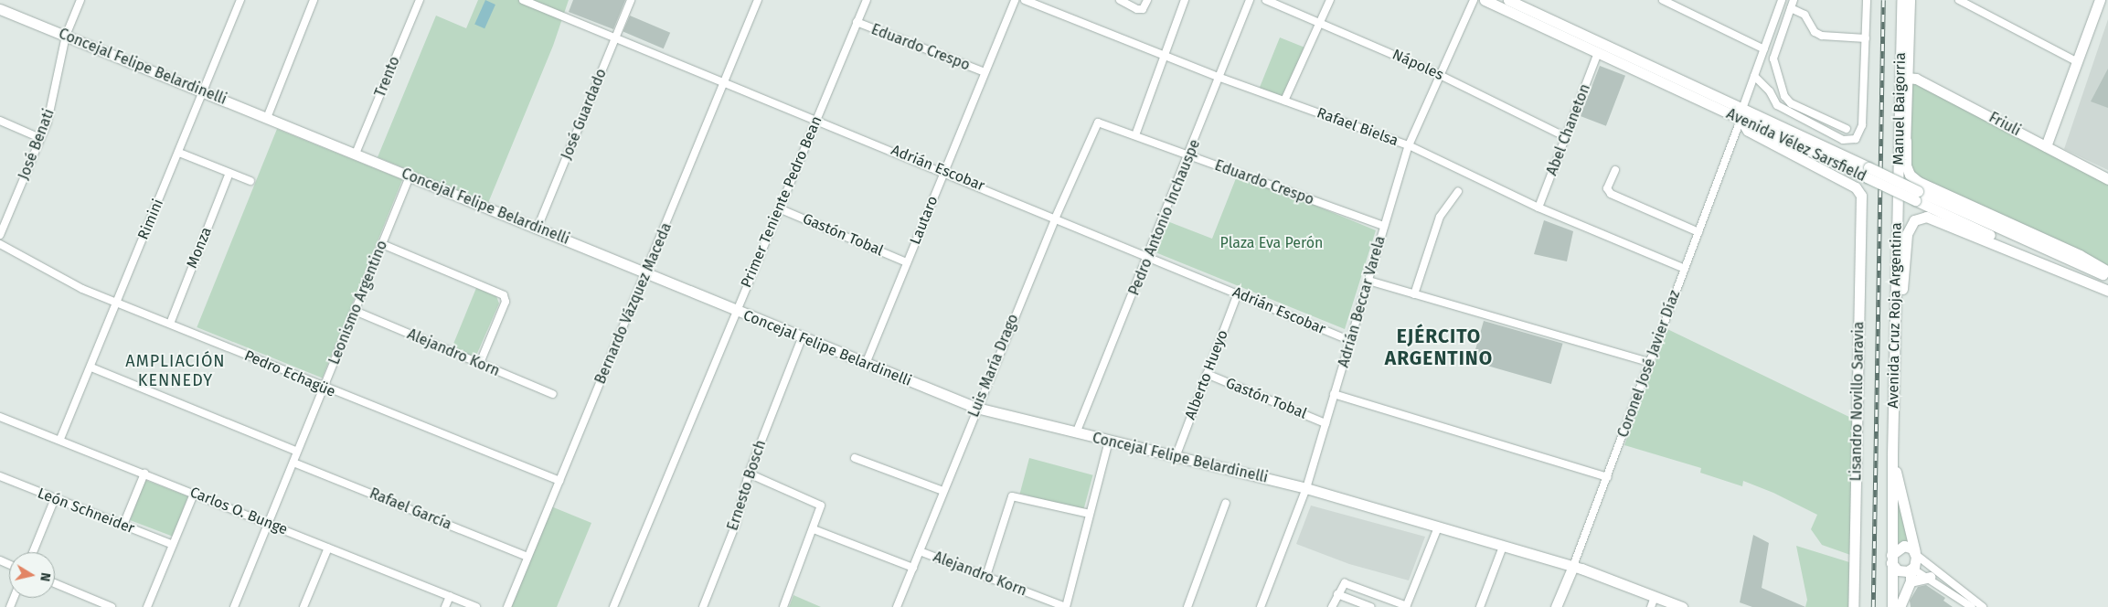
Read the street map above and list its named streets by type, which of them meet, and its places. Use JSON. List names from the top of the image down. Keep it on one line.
{"streets":{"main road":["Concejal Felipe Belardinelli","Manuel Baigorria","Friuli","Avenida Vélez Sarsfield","Avenida Cruz Roja Argentina","Coronel José Javier Díaz","Lisandro Novillo Saravia"],"street":["Eduardo Crespo","Nápoles","Trento","José Guardado","Rafael Bielsa","Abel Chaneton","José Benati","Adrián Escobar","Primer Teniente Pedro Bean","Pedro Antonio Inchauspe","Rimini","Lautaro","Gastón Tobal","Monza","Adrián Beccar Varela","Leonismo Argentino","Bernardo Vázquez Maceda","Alejandro Korn","Luis María Drago","Pedro Echagüe","Alberto Hueyo","Ernesto Bosch","Rafael García","León Schneider","Carlos O. Bunge"]},"crossings":[["Eduardo Crespo","Primer Teniente Pedro Bean"],["Eduardo Crespo","Pedro Antonio Inchauspe"],["Eduardo Crespo","Lautaro"],["Eduardo Crespo","Adrián Beccar Varela"],["Eduardo Crespo","Luis María Drago"],["Nápoles","Abel Chaneton"],["Nápoles","Adrián Beccar Varela"],["Concejal Felipe Belardinelli","Trento"],["Concejal Felipe Belardinelli","José Guardado"],["Concejal Felipe Belardinelli","José Benati"],["Concejal Felipe Belardinelli","Primer Teniente Pedro Bean"],["Concejal Felipe Belardinelli","Pedro Antonio Inchauspe"],["Concejal Felipe Belardinelli","Rimini"],["Concejal Felipe Belardinelli","Lautaro"],["Concejal Felipe Belardinelli","Adrián Beccar Varela"],["Concejal Felipe Belardinelli","Leonismo Argentino"],["Concejal Felipe Belardinelli","Bernardo Vázquez Maceda"],["Concejal Felipe Belardinelli","Coronel José Javier Díaz"],["Concejal Felipe Belardinelli","Luis María Drago"],["Concejal Felipe Belardinelli","Alberto Hueyo"],["Concejal Felipe Belardinelli","Ernesto Bosch"],["Manuel Baigorria","Friuli"],["Manuel Baigorria","Avenida Cruz Roja Argentina"],["José Guardado","Adrián Escobar"],["Rafael Bielsa","Abel Chaneton"],["Rafael Bielsa","Pedro Antonio Inchauspe"],["Rafael Bielsa","Adrián Beccar Varela"],["Rafael Bielsa","Coronel José Javier Díaz"],["Abel Chaneton","Avenida Vélez Sarsfield"],["Avenida Vélez Sarsfield","Coronel José Javier Díaz"],["Avenida Vélez Sarsfield","Lisandro Novillo Saravia"],["Adrián Escobar","Primer Teniente Pedro Bean"],["Adrián Escobar","Pedro Antonio Inchauspe"],["Adrián Escobar","Lautaro"],["Adrián Escobar","Adrián Beccar Varela"],["Adrián Escobar","Bernardo Vázquez Maceda"],["Adrián Escobar","Luis María Drago"],["Adrián Escobar","Alberto Hueyo"],["Primer Teniente Pedro Bean","Gastón Tobal"],["Rimini","Pedro Echagüe"],["Rimini","Carlos O. Bunge"],["Lautaro","Gastón Tobal"],["Gastón Tobal","Adrián Beccar Varela"],["Gastón Tobal","Alberto Hueyo"],["Monza","Pedro Echagüe"],["Leonismo Argentino","Alejandro Korn"],["Leonismo Argentino","Pedro Echagüe"],["Leonismo Argentino","Rafael García"],["Leonismo Argentino","Carlos O. Bunge"],["Bernardo Vázquez Maceda","Pedro Echagüe"],["Bernardo Vázquez Maceda","Rafael García"],["Alejandro Korn","Luis María Drago"],["Coronel José Javier Díaz","Lisandro Novillo Saravia"]],"districts":["EJÉRCITO ARGENTINO","AMPLIACIÓN KENNEDY"],"parks":["Plaza Eva Perón"],"north":"right"}
